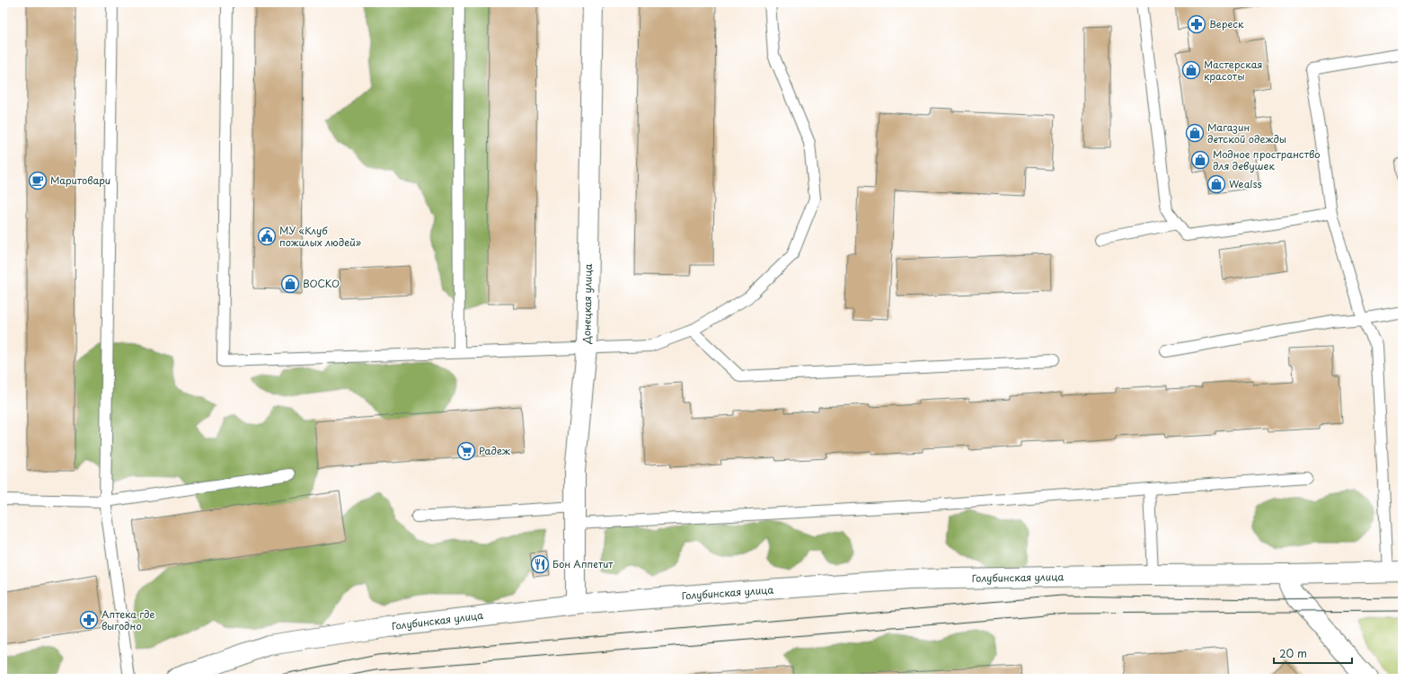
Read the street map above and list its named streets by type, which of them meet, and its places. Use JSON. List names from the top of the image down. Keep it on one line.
{"streets":{"main road":["Донецкая улица","Голубинская улица"]},"crossings":[["Донецкая улица","Голубинская улица"]],"places":{"pharmacy":["Вереск","Аптека где выгодно"],"shop":["Мастерская красоты","Магазин детской одежды","Модное пространство для девушек","Wealss","ВОСКО"],"cafe":["Маритовари"],"public building":["МУ «Клуб пожилых людей»"],"supermarket":["Радеж"],"restaurant":["Бон Аппетит"]},"scale_bar":"20 m"}
